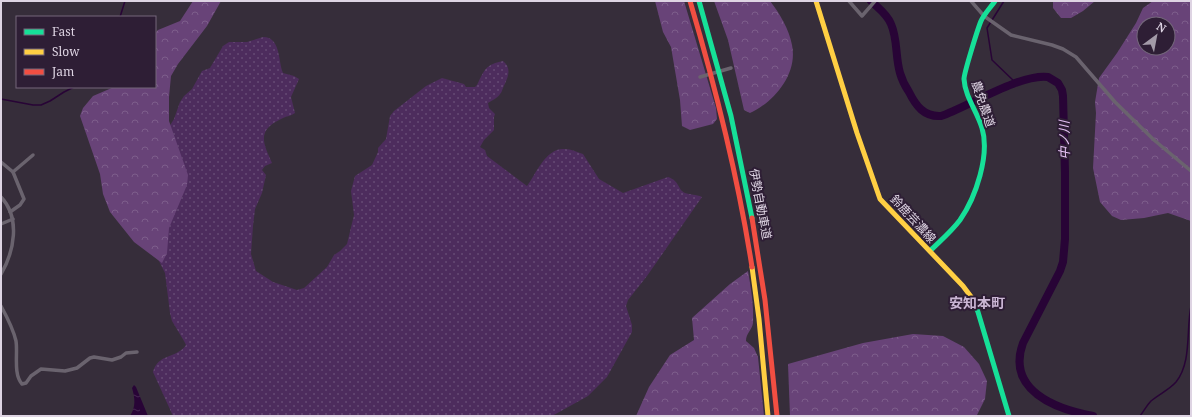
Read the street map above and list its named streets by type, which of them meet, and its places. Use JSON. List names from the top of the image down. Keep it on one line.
{"streets":{"main road":["農免農道","伊勢自動車道","鈴鹿芸濃線"]},"crossings":[["農免農道","鈴鹿芸濃線"]],"districts":["安知本町"],"water":["中ノ川"],"legend":["Fast","Slow","Jam"],"north":"top right"}
